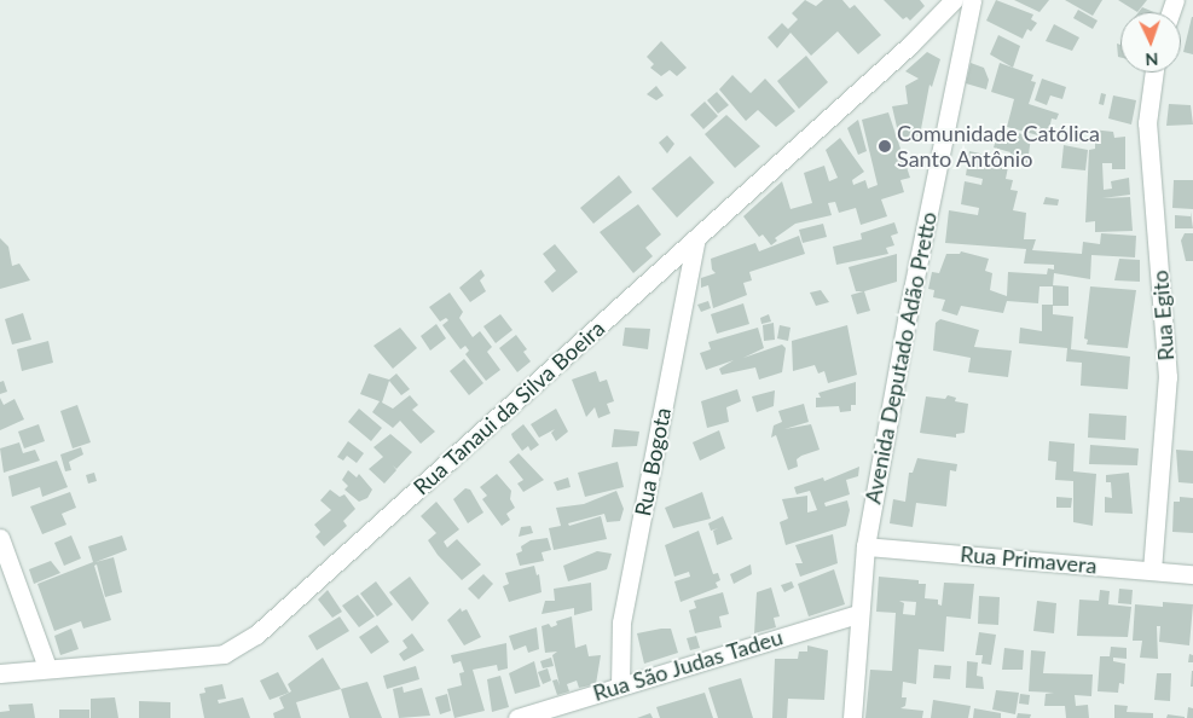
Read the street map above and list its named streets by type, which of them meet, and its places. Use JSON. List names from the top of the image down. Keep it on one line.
{"streets":{"street":["Rua Egito","Avenida Deputado Adão Pretto","Rua Tanaui da Silva Boeira","Rua Bogota","Rua Primavera","Rua São Judas Tadeu"]},"crossings":[["Rua Egito","Rua Primavera"],["Avenida Deputado Adão Pretto","Rua Primavera"],["Avenida Deputado Adão Pretto","Rua São Judas Tadeu"],["Rua Tanaui da Silva Boeira","Rua Bogota"],["Rua Bogota","Rua São Judas Tadeu"]],"places":["Comunidade Católica Santo Antônio"],"north":"bottom"}
